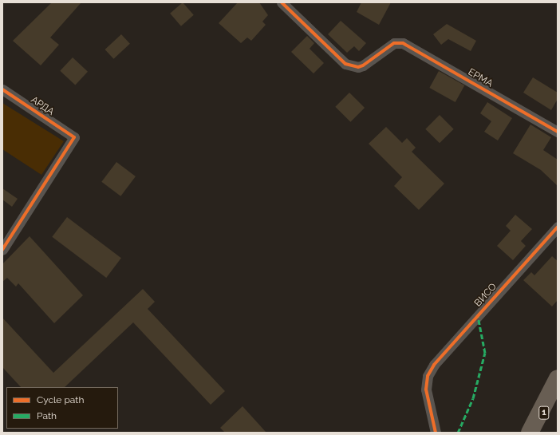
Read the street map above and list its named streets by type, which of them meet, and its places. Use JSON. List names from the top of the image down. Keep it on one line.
{"streets":{"highway":["1"],"street":["ЕРМА","АРДА","ВИСО"]},"legend":["Cycle path","Path"]}
